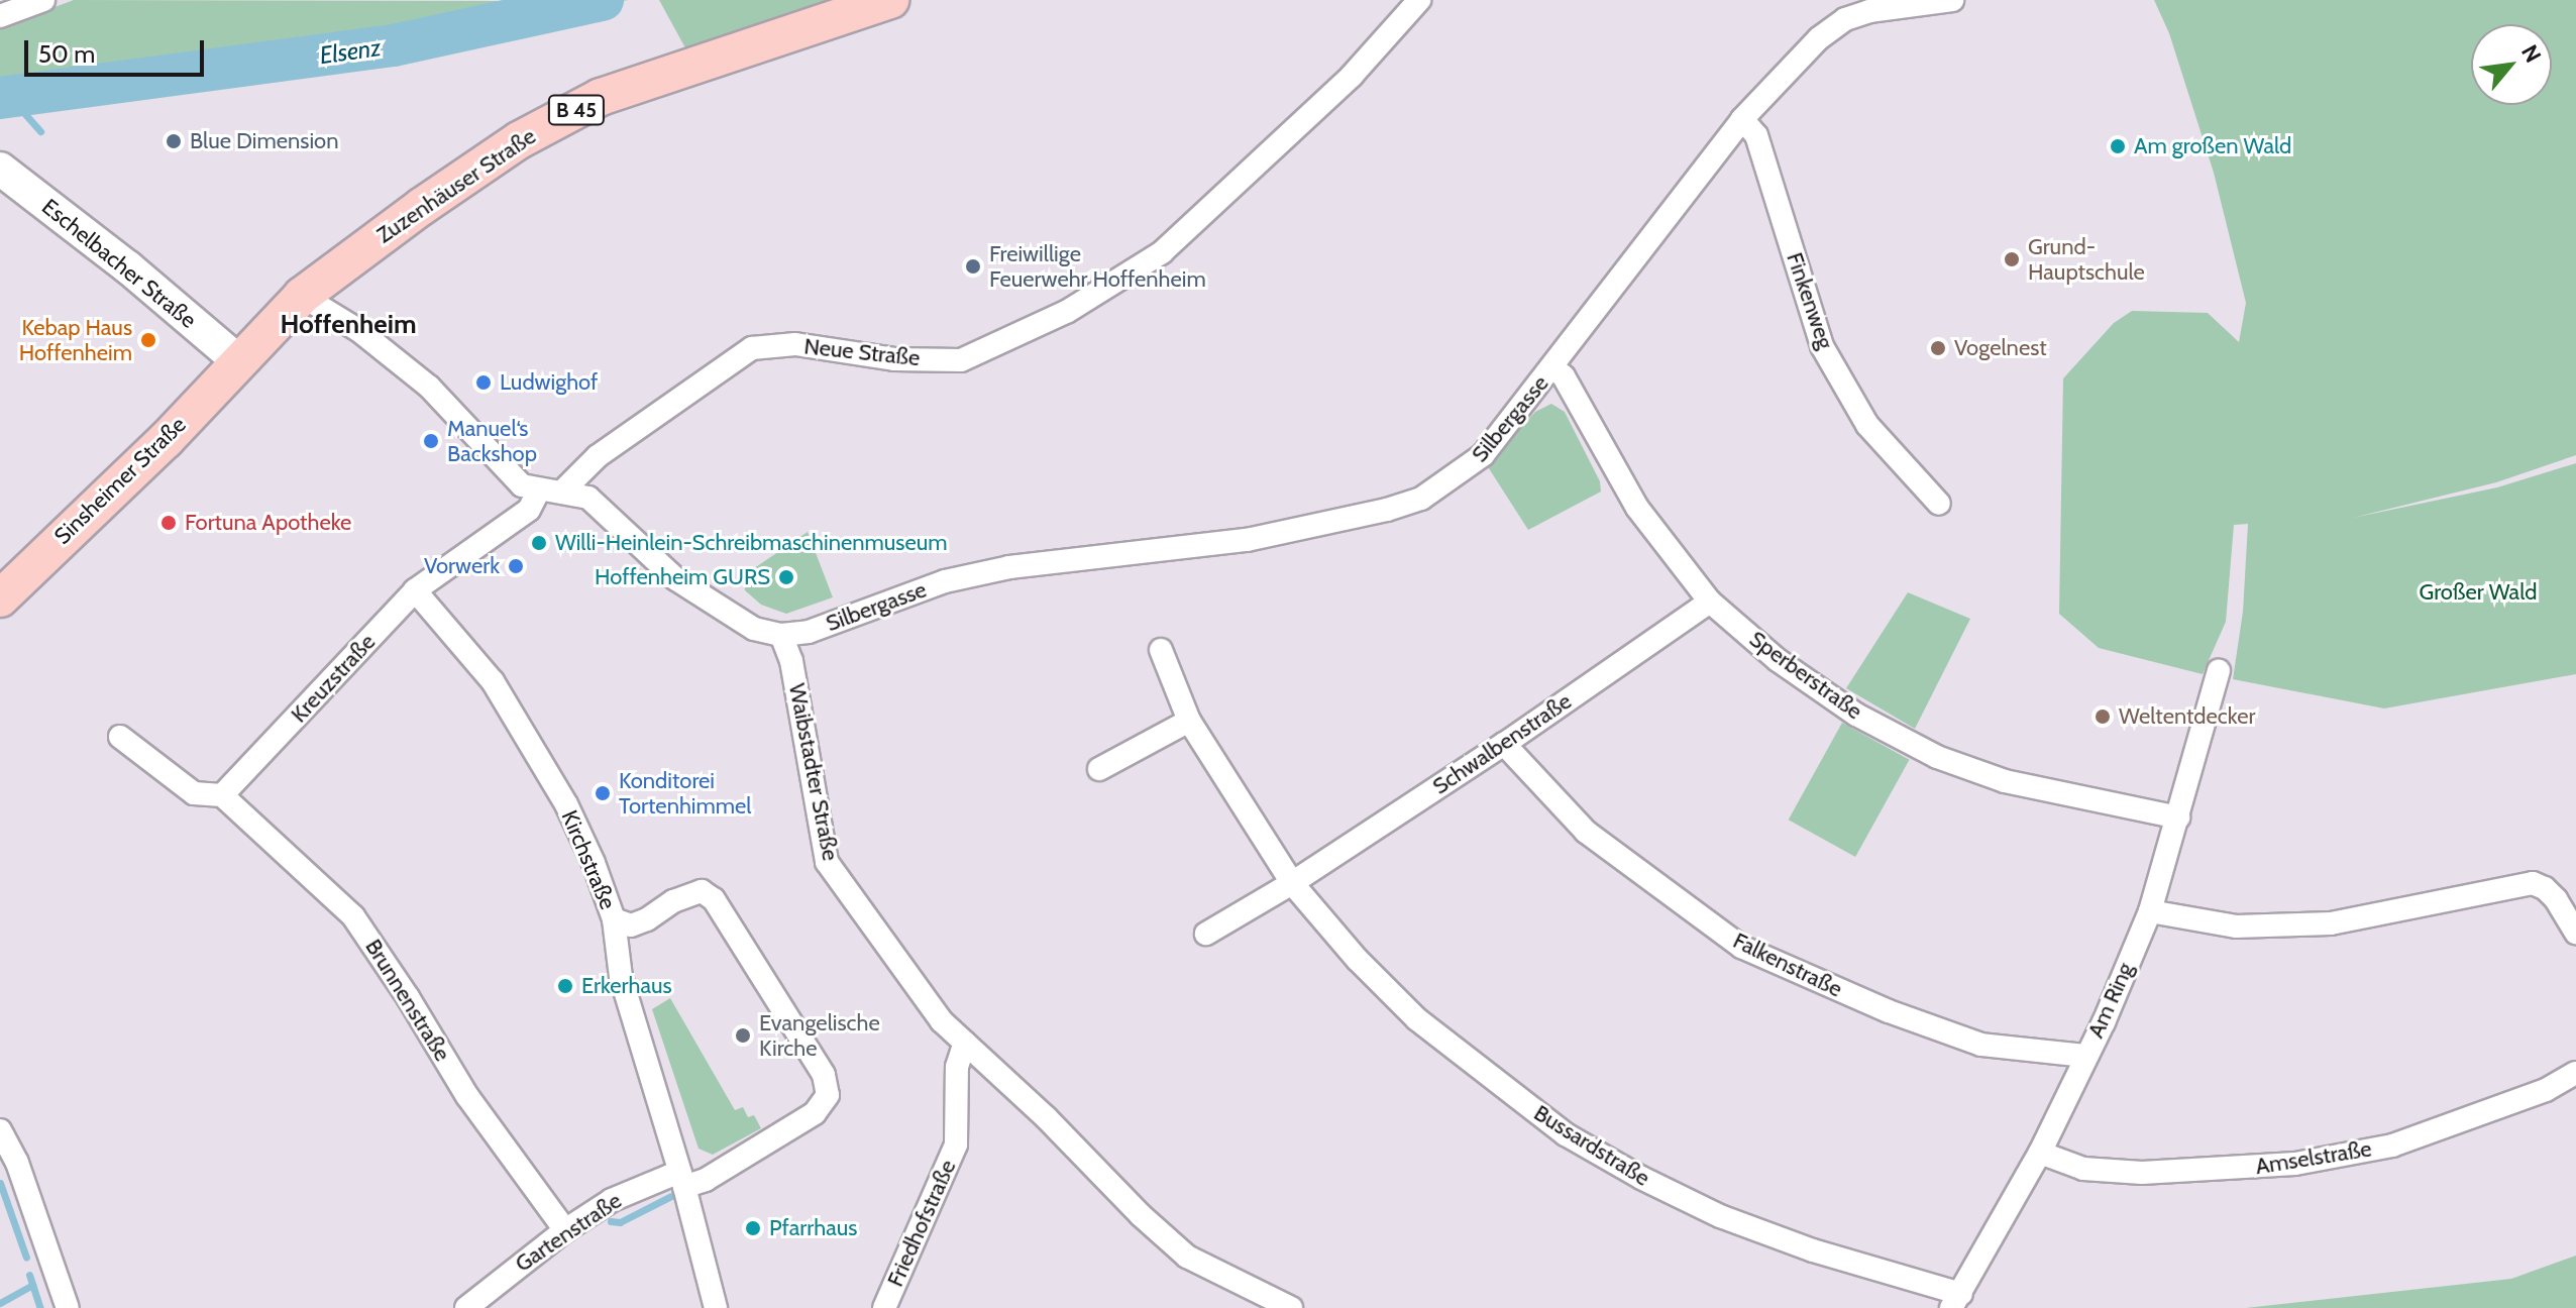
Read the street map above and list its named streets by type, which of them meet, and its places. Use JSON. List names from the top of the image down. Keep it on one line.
{"streets":{"main road":["B 45","Zuzenhäuser Straße","Eschelbacher Straße","Sinsheimer Straße"],"street":["Finkenweg","Neue Straße","Silbergasse","Sperberstraße","Kreuzstraße","Schwalbenstraße","Waibstadter Straße","Kirchstraße","Falkenstraße","Brunnenstraße","Am Ring","Bussardstraße","Amselstraße","Friedhofstraße","Gartenstraße"]},"crossings":[["Zuzenhäuser Straße","Eschelbacher Straße"],["Zuzenhäuser Straße","Sinsheimer Straße"],["Eschelbacher Straße","Sinsheimer Straße"],["Finkenweg","Silbergasse"],["Silbergasse","Sperberstraße"],["Silbergasse","Waibstadter Straße"],["Sperberstraße","Schwalbenstraße"],["Sperberstraße","Am Ring"],["Kreuzstraße","Kirchstraße"],["Kreuzstraße","Brunnenstraße"],["Schwalbenstraße","Falkenstraße"],["Schwalbenstraße","Bussardstraße"],["Waibstadter Straße","Friedhofstraße"],["Kirchstraße","Gartenstraße"],["Falkenstraße","Am Ring"],["Brunnenstraße","Gartenstraße"],["Am Ring","Bussardstraße"],["Am Ring","Amselstraße"]],"districts":["Hoffenheim"],"water":["Elsenz"],"parks":["Großer Wald"],"places":["Blue Dimension","Am großen Wald","Grund- Hauptschule","Freiwillige Feuerwehr Hoffenheim","Kebap Haus Hoffenheim","Vogelnest","Ludwighof","Manuel‘s Backshop","Fortuna Apotheke","Willi-Heinlein-Schreibmaschinenmuseum","Vorwerk","Hoffenheim GURS","Weltentdecker","Konditorei Tortenhimmel","Erkerhaus","Evangelische Kirche","Pfarrhaus"],"scale_bar":"50 m","north":"top right"}
